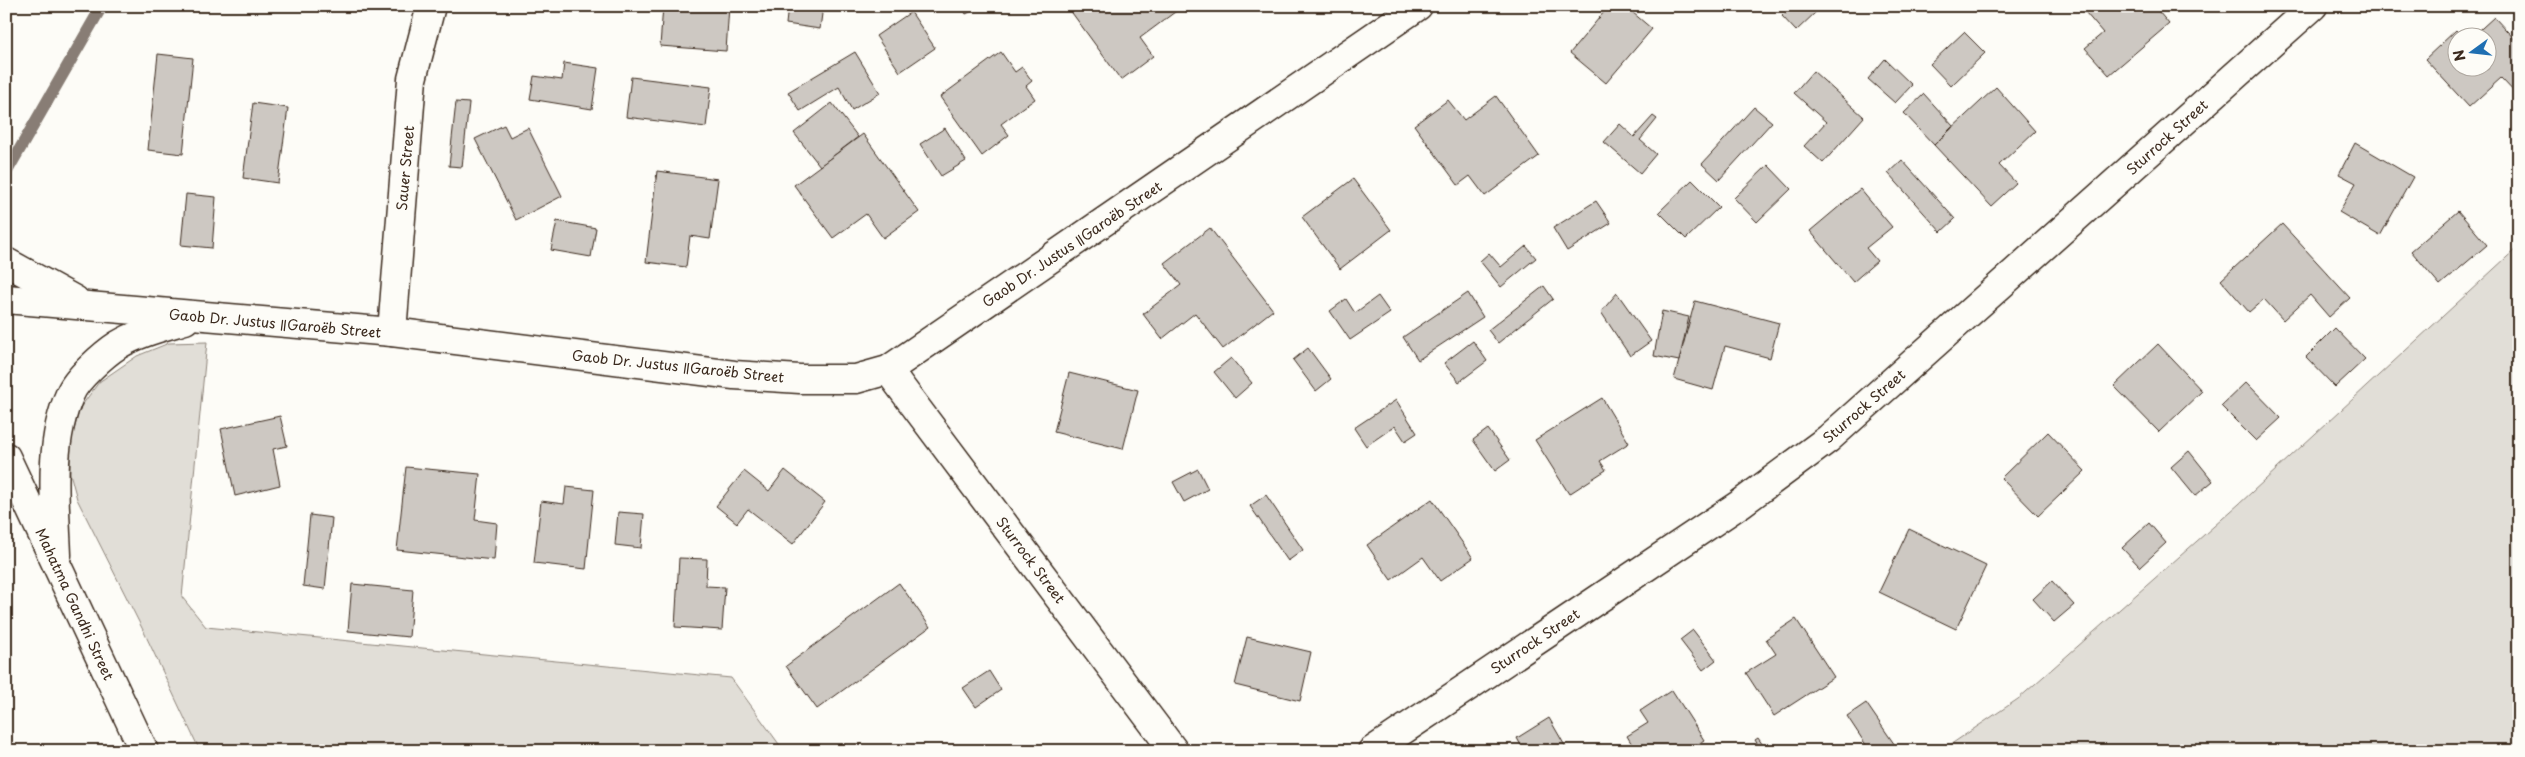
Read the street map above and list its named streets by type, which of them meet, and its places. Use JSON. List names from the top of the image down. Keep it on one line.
{"streets":{"street":["Sturrock Street","Sauer Street","Gaob Dr. Justus ǁGaroëb Street","Mahatma Gandhi Street"]},"crossings":[["Sturrock Street","Gaob Dr. Justus ǁGaroëb Street"],["Sauer Street","Gaob Dr. Justus ǁGaroëb Street"]],"north":"left"}
